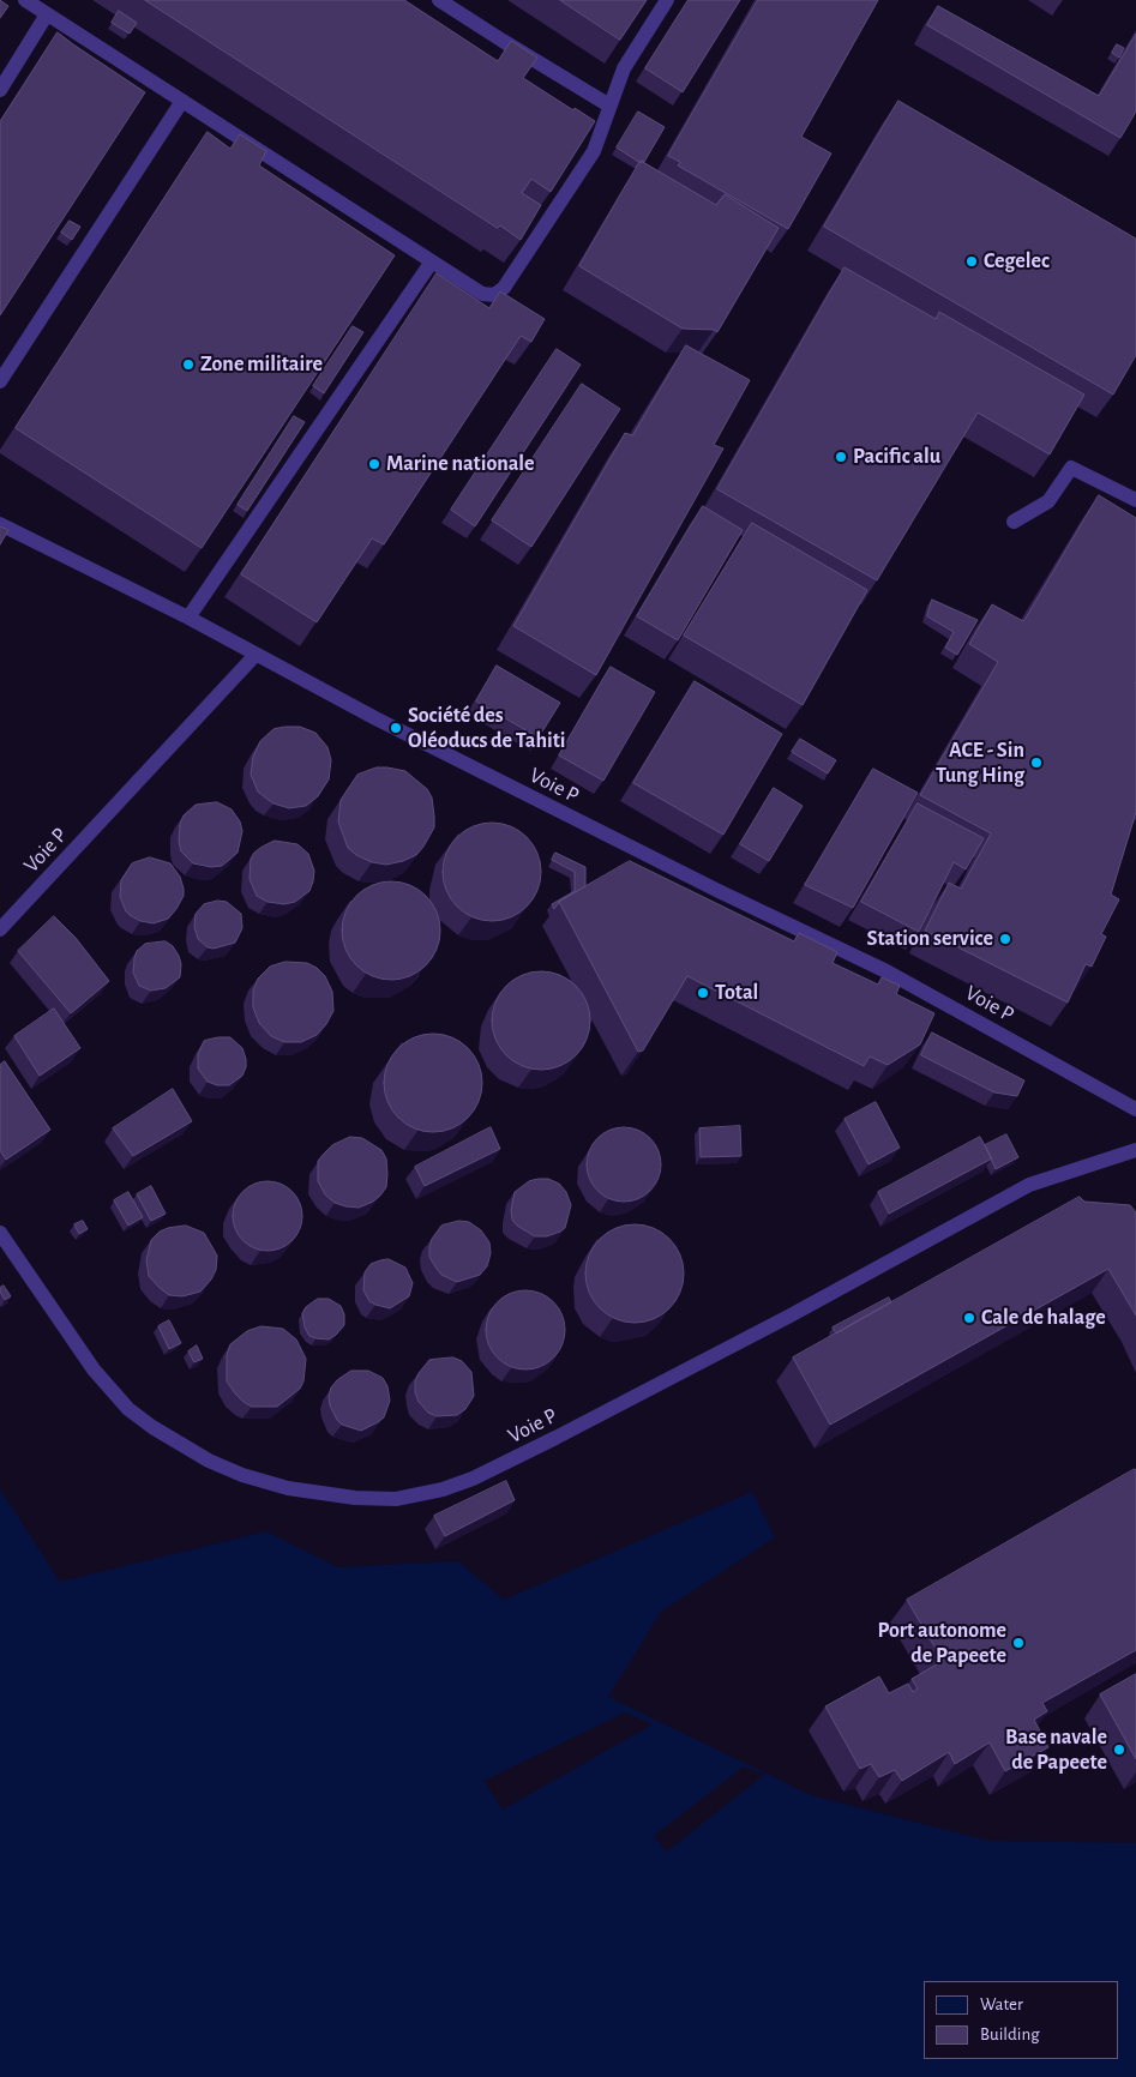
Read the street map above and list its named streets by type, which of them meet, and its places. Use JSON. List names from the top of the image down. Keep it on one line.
{"streets":{"lane":["Voie P"]},"places":["Cegelec","Zone militaire","Pacific alu","Marine nationale","Société des Oléoducs de Tahiti","ACE - Sin Tung Hing","Station service","Total","Cale de halage","Port autonome de Papeete","Base navale de Papeete"],"legend":["Water","Building"]}
